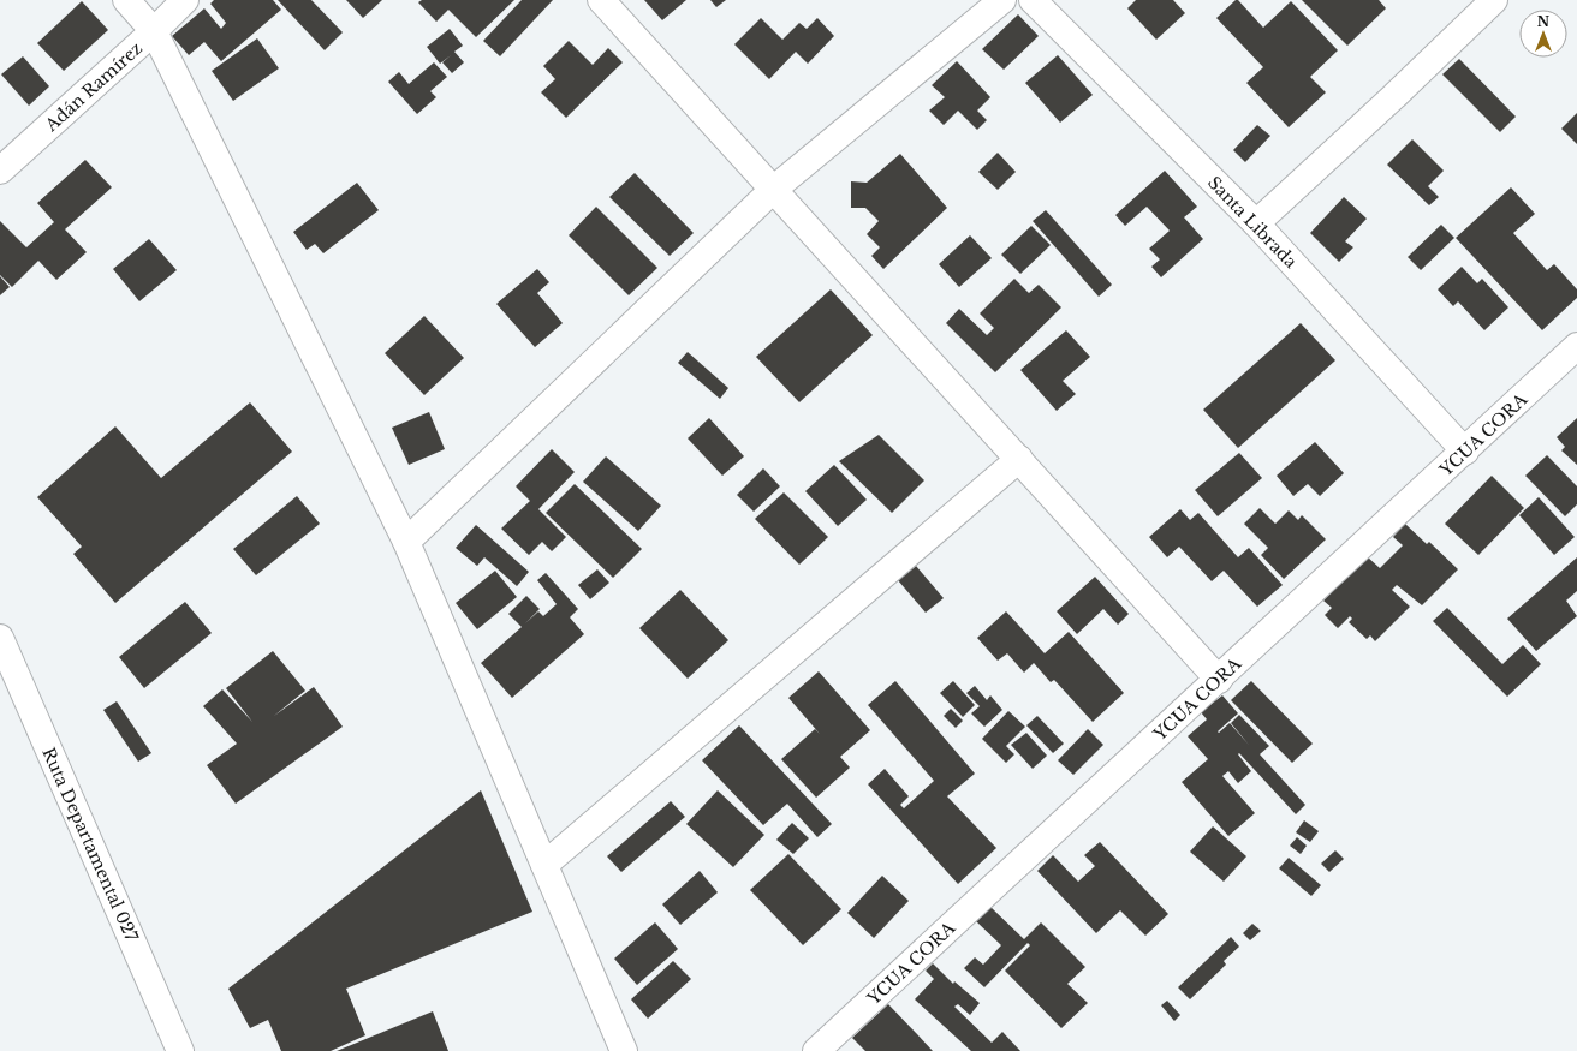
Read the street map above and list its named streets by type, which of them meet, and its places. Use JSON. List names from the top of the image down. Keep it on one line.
{"streets":{"street":["Adán Ramírez","Santa Librada","YCUA CORA","Ruta Departamental 027"]},"crossings":[["Santa Librada","YCUA CORA"]],"north":"top"}
